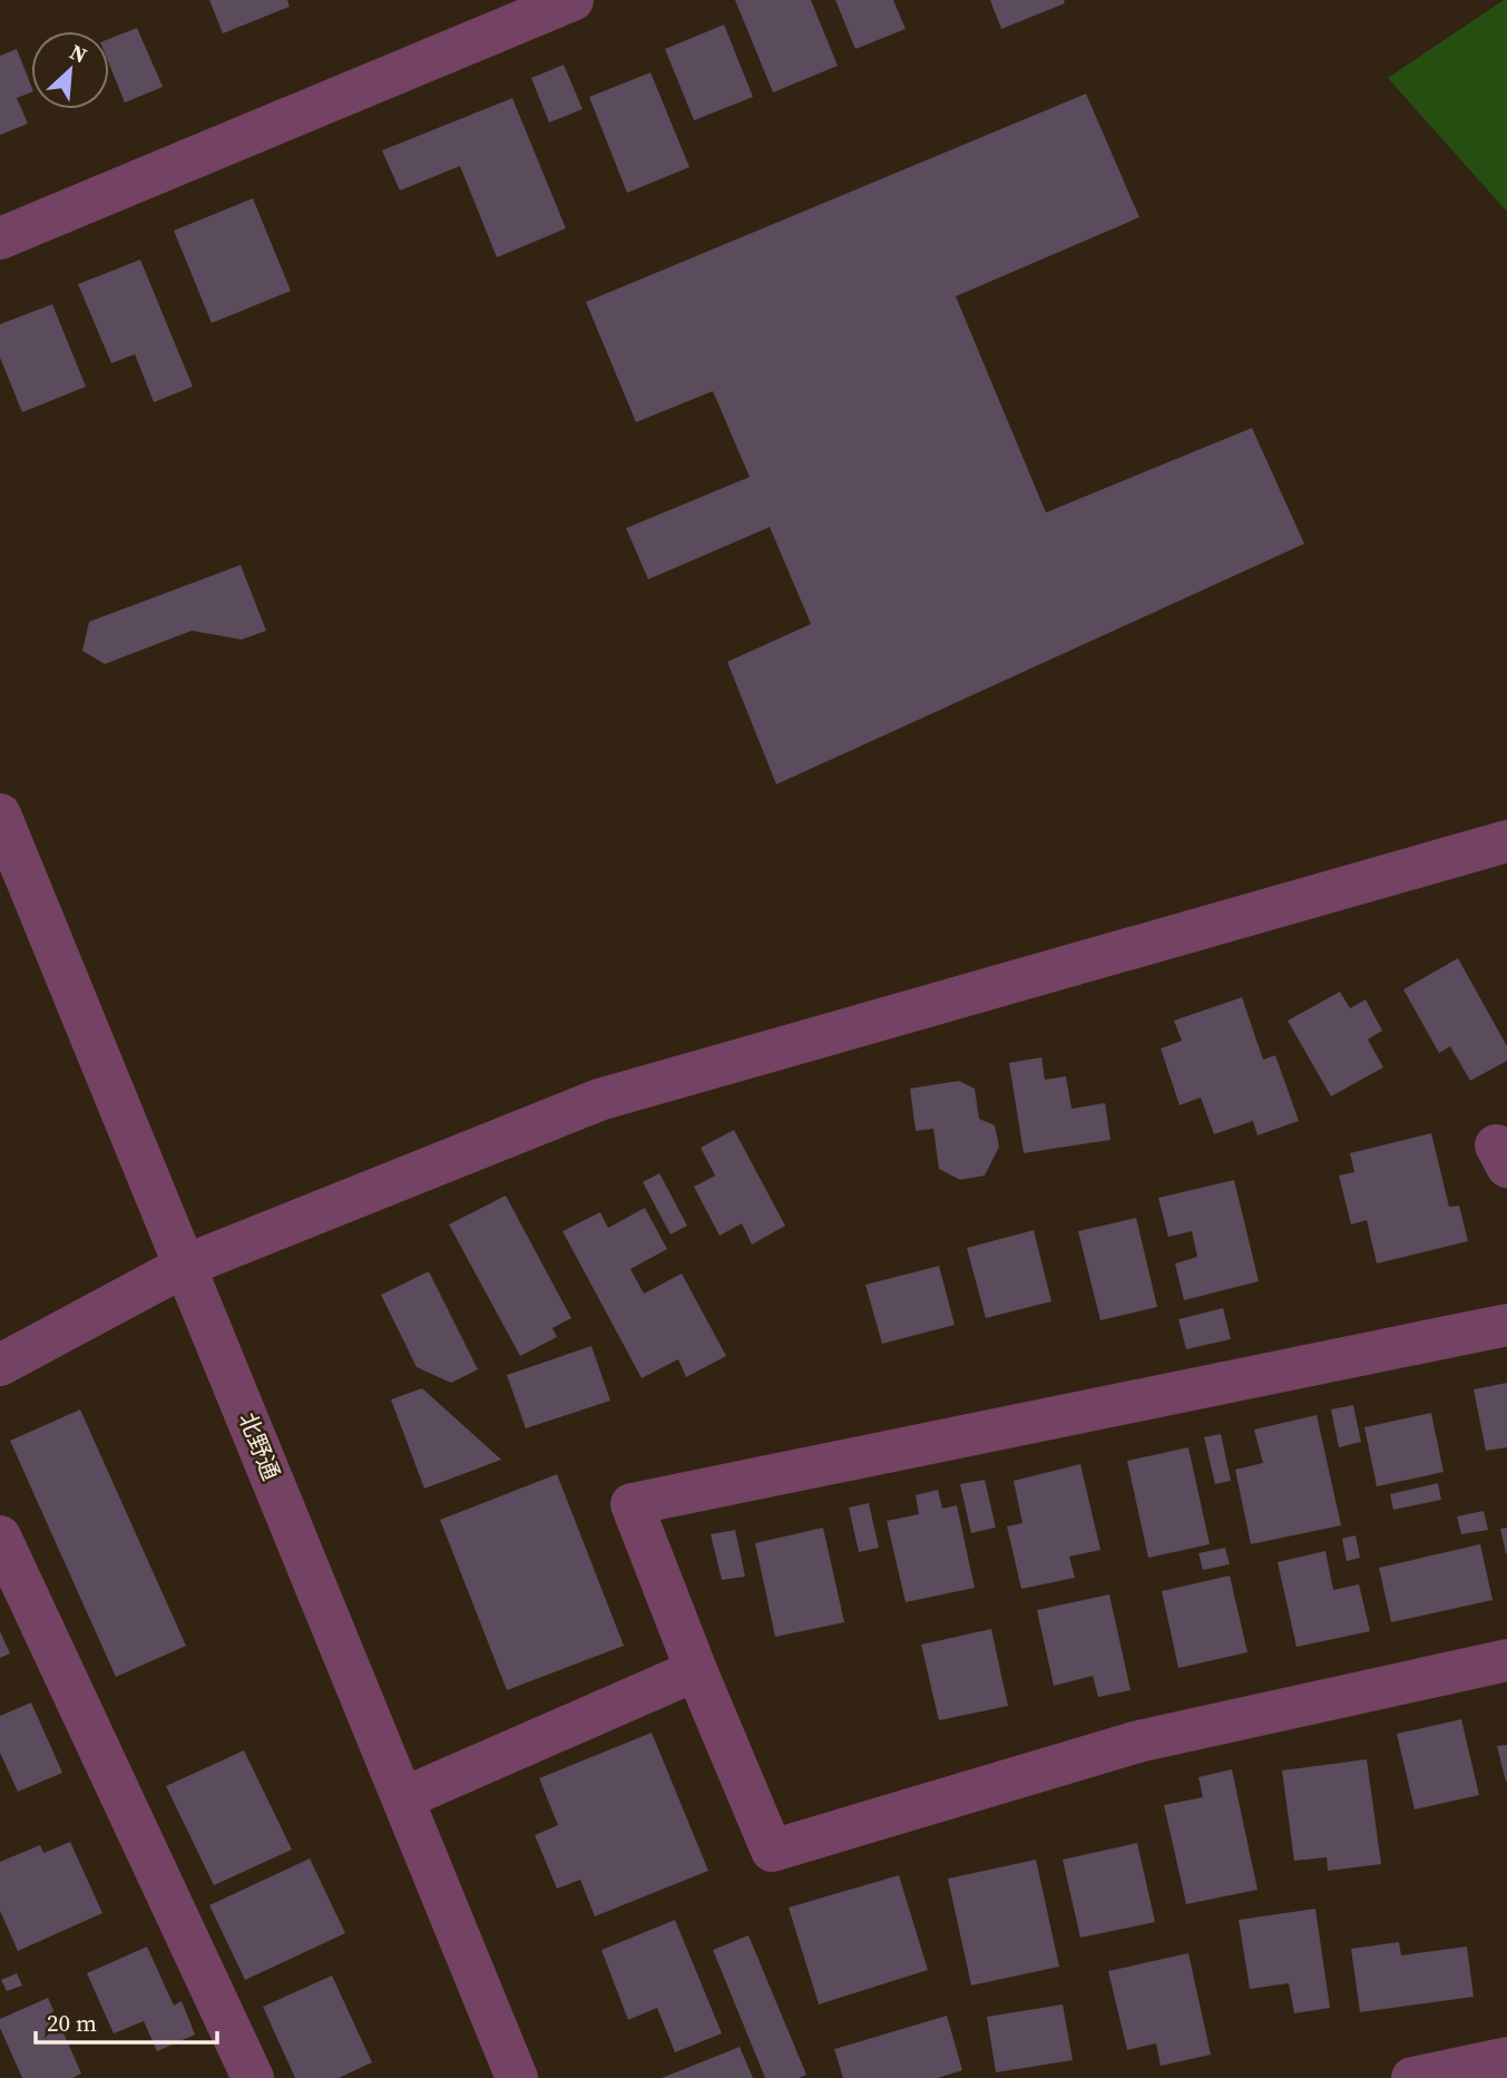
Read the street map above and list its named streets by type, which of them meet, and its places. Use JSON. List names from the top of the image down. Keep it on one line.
{"streets":{"street":["北野通"]},"scale_bar":"20 m","north":"top right"}
